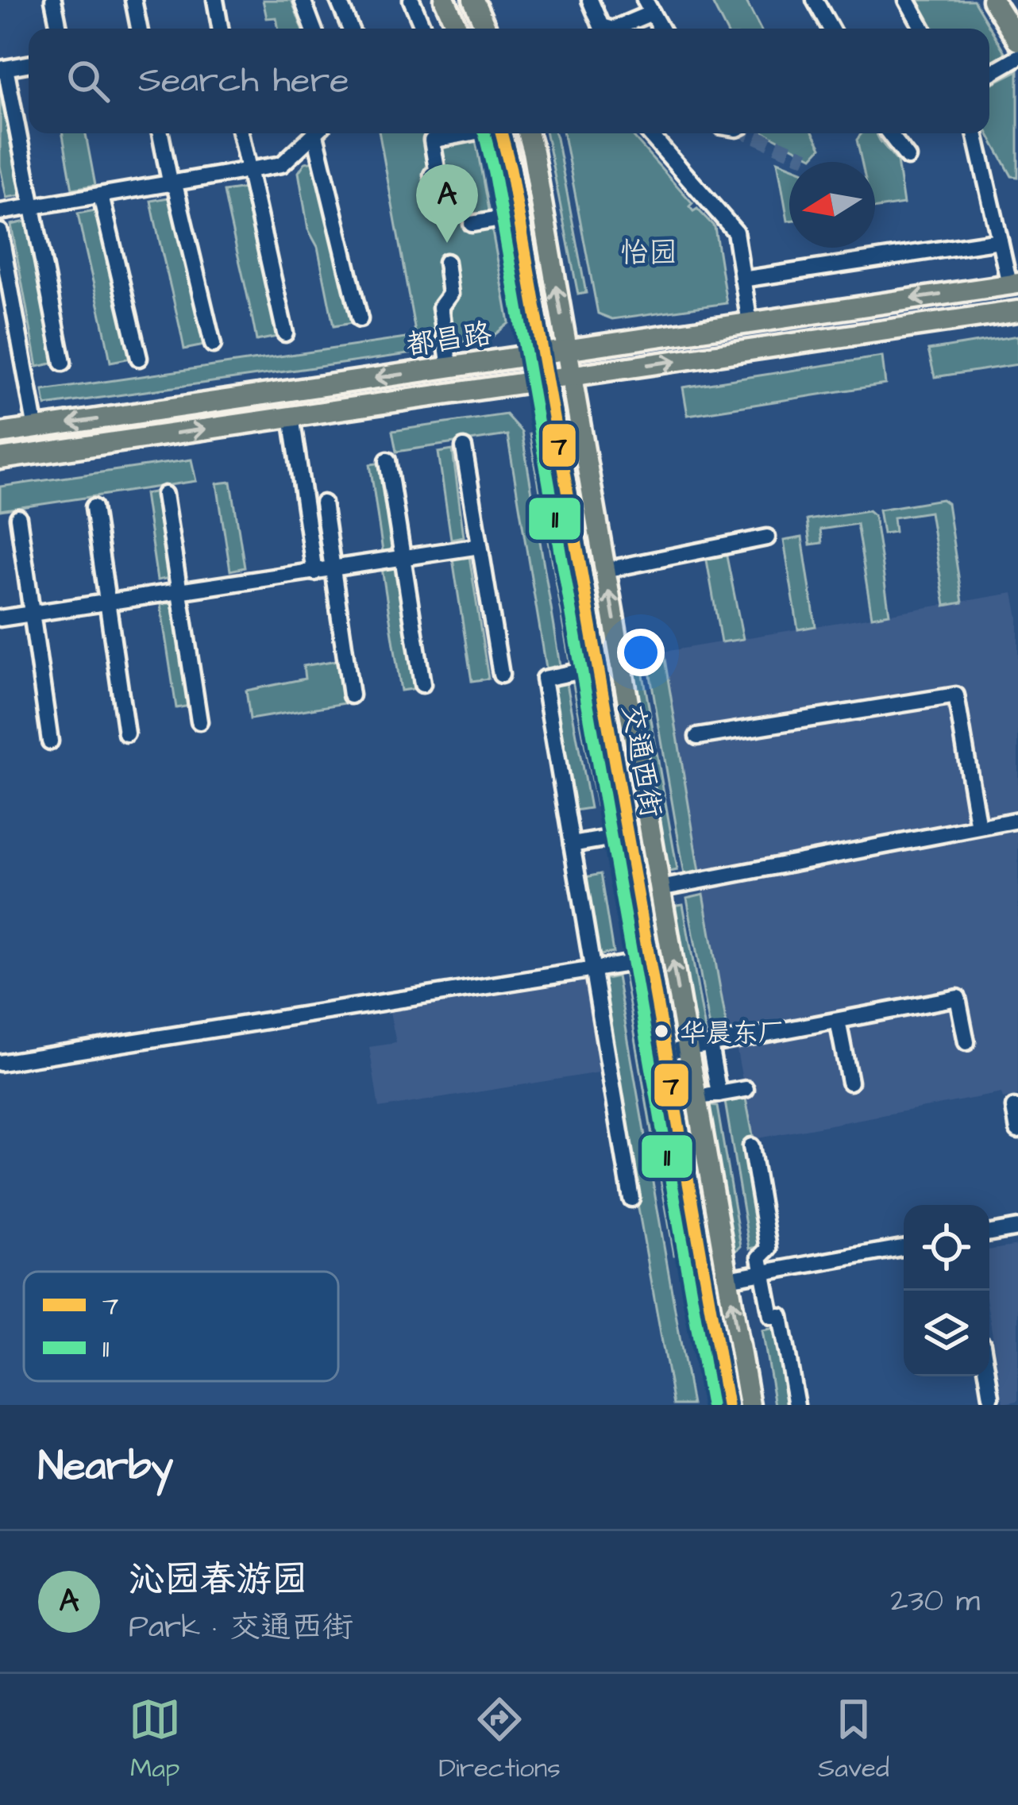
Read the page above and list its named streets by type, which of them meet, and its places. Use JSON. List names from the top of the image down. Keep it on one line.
{"streets":{"main road":["都昌路","交通西街"]},"crossings":[["都昌路","交通西街"]],"parks":["怡园"],"places":["华晨东厂"],"lines":["transit line 7","transit line 11"],"legend":["7","11"],"north":"left","page":{"search":"Search here","pins":"A","heading":"Nearby","list":[{"mark":"A","name":"沁园春游园","note":"Park · 交通西街","value":"230 m"}],"nav":["Map","Directions","Saved"]}}
